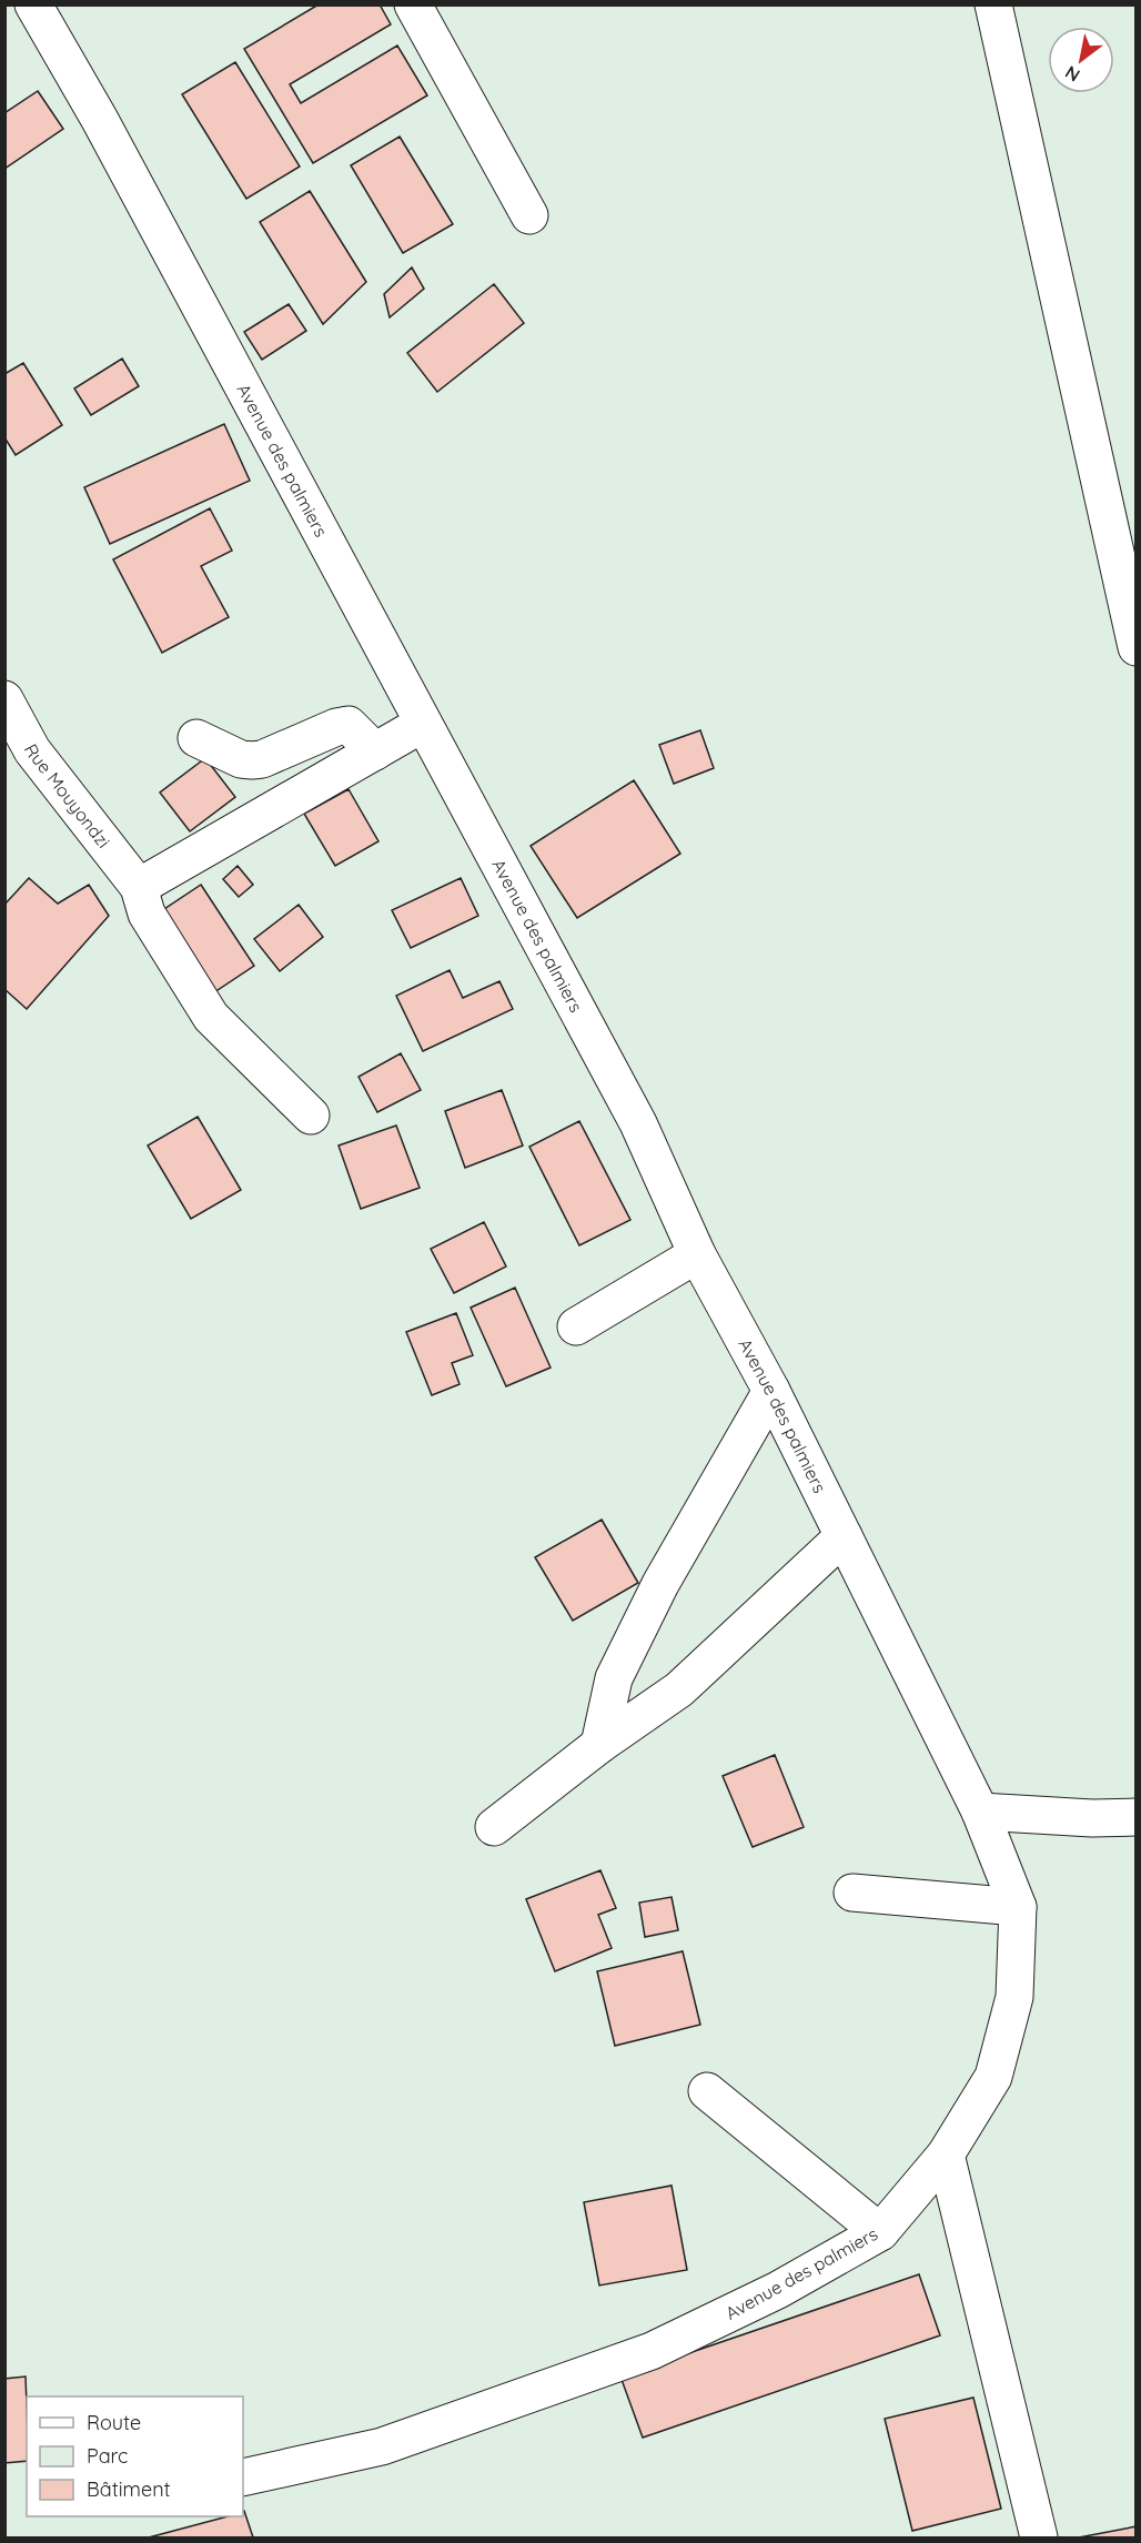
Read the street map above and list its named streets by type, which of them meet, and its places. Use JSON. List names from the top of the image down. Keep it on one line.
{"streets":{"street":["Avenue des palmiers","Rue Mouyondzi"]},"legend":["Route","Parc","Bâtiment"],"north":"bottom left"}
